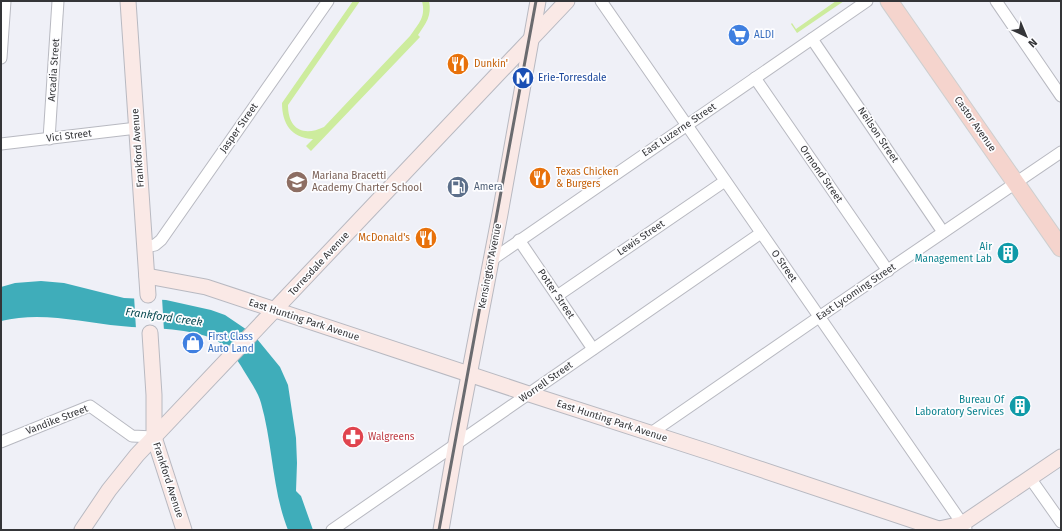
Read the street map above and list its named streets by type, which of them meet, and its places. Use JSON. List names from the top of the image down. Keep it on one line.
{"streets":{"main road":["Castor Avenue","Frankford Avenue","Torresdale Avenue","Kensington Avenue","East Hunting Park Avenue"],"street":["Arcadia Street","Jasper Street","East Luzerne Street","Neilson Street","Vici Street","Ormond Street","Lewis Street","O Street","East Lycoming Street","Potter Street","Worrell Street","Vandike Street"]},"crossings":[["Arcadia Street","Vici Street"],["Castor Avenue","East Lycoming Street"],["Jasper Street","Frankford Avenue"],["East Luzerne Street","Neilson Street"],["East Luzerne Street","Ormond Street"],["East Luzerne Street","Kensington Avenue"],["East Luzerne Street","O Street"],["East Luzerne Street","Potter Street"],["Neilson Street","East Lycoming Street"],["Vici Street","Frankford Avenue"],["Frankford Avenue","Torresdale Avenue"],["Frankford Avenue","East Hunting Park Avenue"],["Frankford Avenue","Vandike Street"],["Ormond Street","East Lycoming Street"],["Lewis Street","O Street"],["Lewis Street","Potter Street"],["Torresdale Avenue","Kensington Avenue"],["Torresdale Avenue","East Hunting Park Avenue"],["Torresdale Avenue","Vandike Street"],["Kensington Avenue","East Hunting Park Avenue"],["Kensington Avenue","Worrell Street"],["O Street","East Lycoming Street"],["O Street","East Hunting Park Avenue"],["O Street","Worrell Street"],["East Lycoming Street","East Hunting Park Avenue"],["Potter Street","Worrell Street"],["East Hunting Park Avenue","Worrell Street"]],"water":["Frankford Creek"],"places":{"supermarket":["ALDI"],"restaurant":["Dunkin'","Texas Chicken & Burgers","McDonald's"],"metro station":["Erie-Torresdale"],"school or university":["Mariana Bracetti Academy Charter School"],"fuel station":["Amera"],"building":["Air Management Lab","Bureau Of Laboratory Services"],"shop":["First Class Auto Land"],"pharmacy":["Walgreens"]},"north":"bottom right"}
